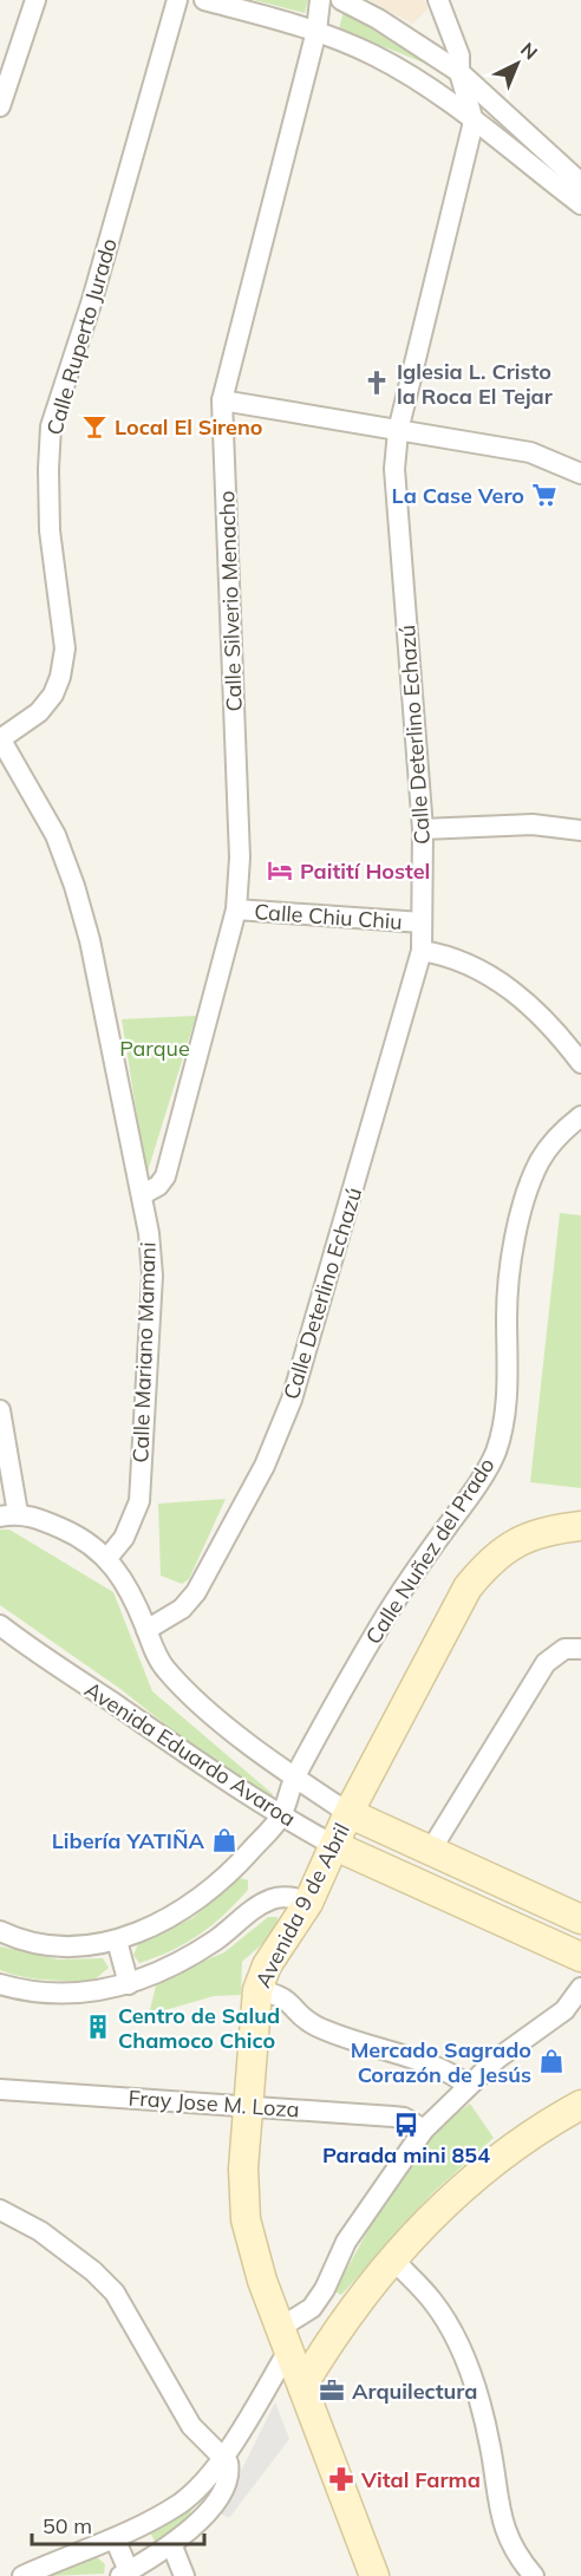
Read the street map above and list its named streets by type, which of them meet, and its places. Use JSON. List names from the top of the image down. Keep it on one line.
{"streets":{"main road":["Avenida Eduardo Avaroa","Avenida 9 de Abril"],"street":["Calle Ruperto Jurado","Calle Silverio Menacho","Calle Deterlino Echazú","Calle Chiu Chiu","Calle Mariano Mamani","Calle Nuñez del Prado","Fray Jose M. Loza"]},"crossings":[["Calle Ruperto Jurado","Calle Mariano Mamani"],["Calle Silverio Menacho","Calle Chiu Chiu"],["Calle Silverio Menacho","Calle Mariano Mamani"],["Calle Deterlino Echazú","Calle Chiu Chiu"],["Calle Deterlino Echazú","Avenida Eduardo Avaroa"],["Calle Mariano Mamani","Avenida Eduardo Avaroa"],["Calle Nuñez del Prado","Avenida Eduardo Avaroa"],["Avenida Eduardo Avaroa","Avenida 9 de Abril"],["Avenida 9 de Abril","Fray Jose M. Loza"]],"parks":["Parque"],"places":{"church":["Iglesia L. Cristo la Roca El Tejar"],"bar":["Local El Sireno"],"supermarket":["La Case Vero"],"hotel":["Paitití Hostel"],"shop":["Libería YATIÑA","Mercado Sagrado Corazón de Jesús"],"building":["Centro de Salud Chamoco Chico"],"bus stop":["Parada mini 854"],"office":["Arquilectura"],"pharmacy":["Vital Farma"]},"scale_bar":"50 m","north":"top right"}
